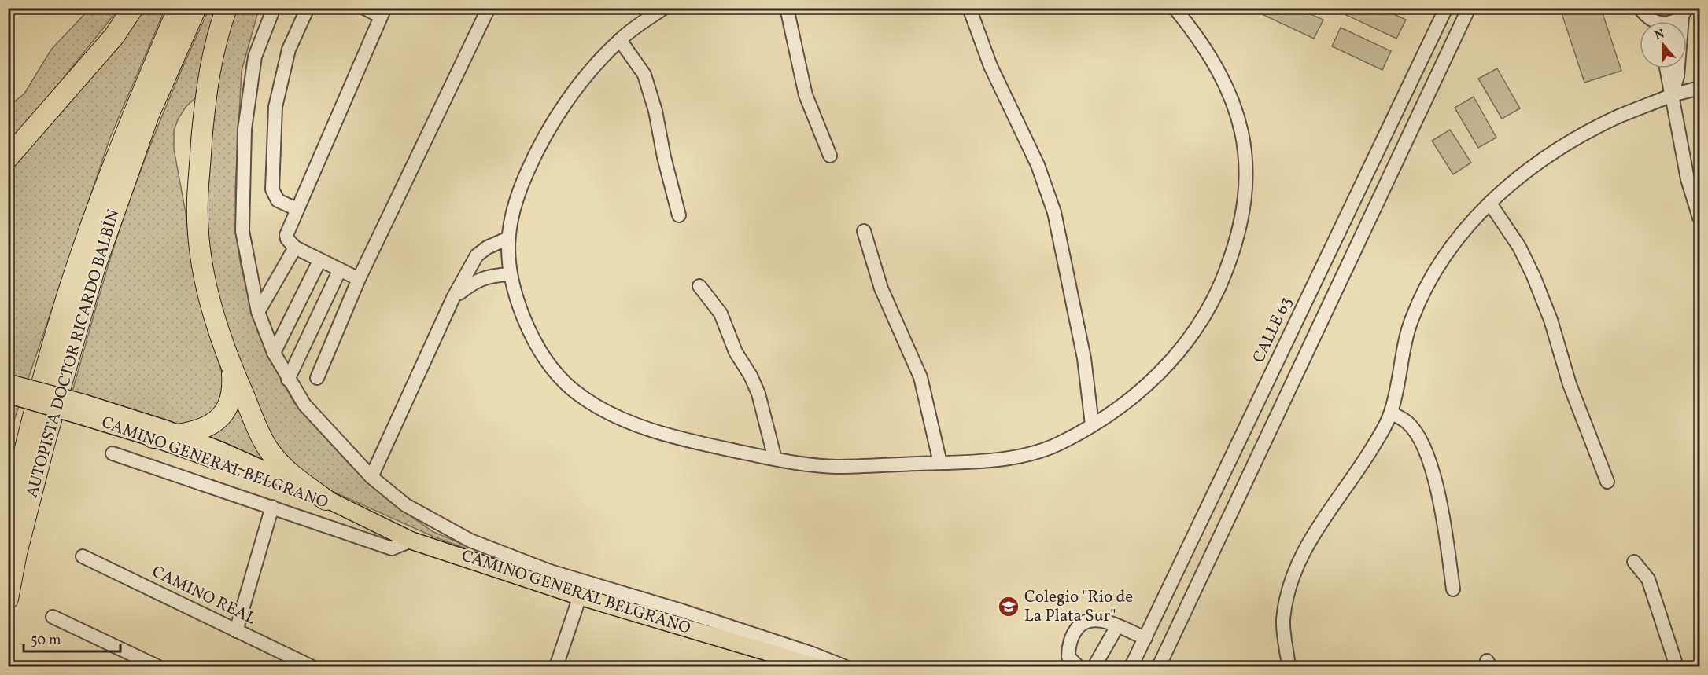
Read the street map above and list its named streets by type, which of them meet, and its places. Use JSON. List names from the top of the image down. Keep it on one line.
{"streets":{"highway":["AUTOPISTA DOCTOR RICARDO BALBÍN"],"main road":["CAMINO GENERAL BELGRANO"],"street":["CALLE 63","CAMINO REAL"]},"places":{"school or university":["Colegio \"Rio de La Plata Sur\""]},"scale_bar":"50 m","north":"top"}
